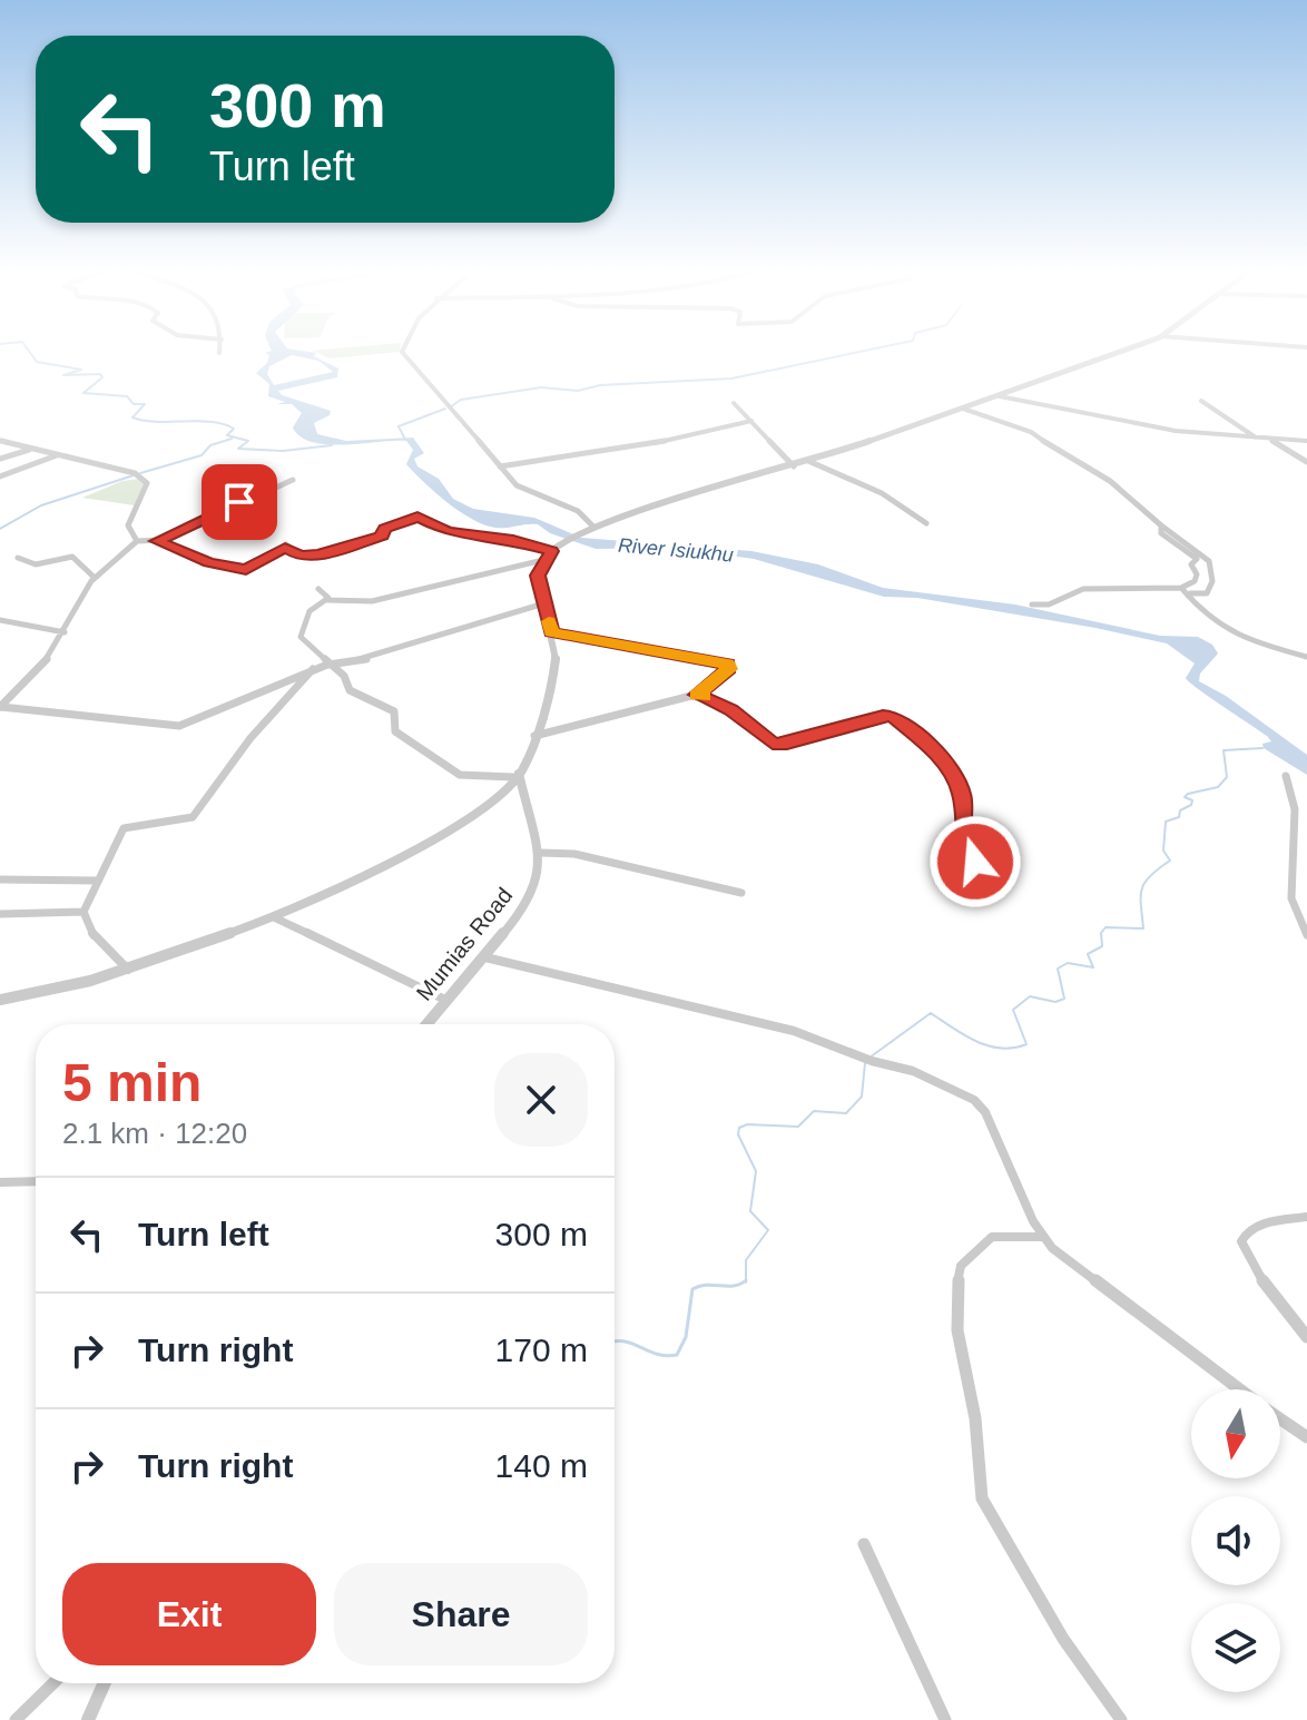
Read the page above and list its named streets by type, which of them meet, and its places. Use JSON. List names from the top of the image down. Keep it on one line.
{"streets":{"street":["Mumias Road"]},"water":["River Isiukhu"],"north":"bottom","page":{"turn":["300 m","Turn left"],"heading":["5 min","2.1 km · 12:20"],"list":[{"name":"Turn left","value":"300 m"},{"name":"Turn right","value":"170 m"},{"name":"Turn right","value":"140 m"}],"buttons":["Exit","Share"]}}
